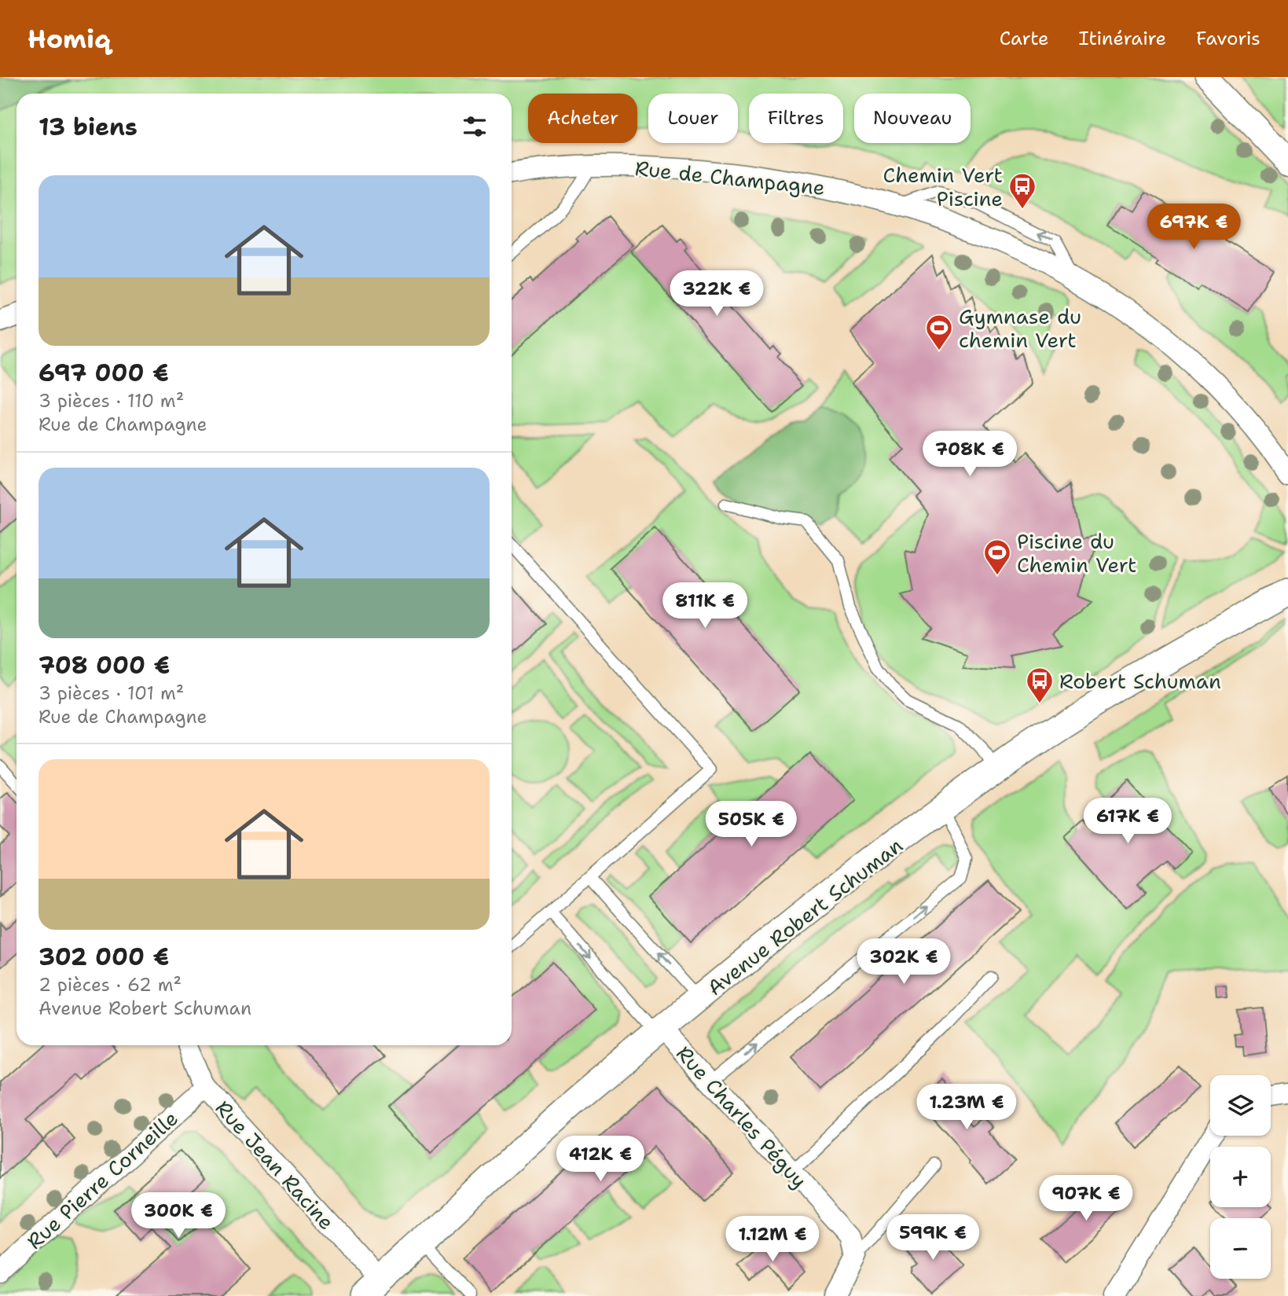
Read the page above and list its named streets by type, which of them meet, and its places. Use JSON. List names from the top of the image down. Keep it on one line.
{"streets":{"street":["Rue de Champagne","Avenue Robert Schuman","Rue Charles Péguy","Rue Jean Racine","Rue Pierre Corneille"]},"crossings":[["Avenue Robert Schuman","Rue Charles Péguy"],["Avenue Robert Schuman","Rue Jean Racine"],["Rue Jean Racine","Rue Pierre Corneille"]],"places":{"bus stop":["Chemin Vert Piscine","Robert Schuman"],"sports":["Gymnase du chemin Vert","Piscine du Chemin Vert"]},"page":{"header":"Homiq","nav":["Carte","Itinéraire","Favoris"],"chip":["Acheter","Louer","Filtres","Nouveau"],"heading":"13 biens","list":[{"name":"697 000 €","note":"3 pièces · 110 m² · Rue de Champagne"},{"name":"708 000 €","note":"3 pièces · 101 m² · Rue de Champagne"},{"name":"302 000 €","note":"2 pièces · 62 m² · Avenue Robert Schuman"}],"price":["697K €","322K €","708K €","811K €","617K €","505K €","302K €","1.23M €","412K €","907K €","300K €","599K €","1.12M €"],"map_buttons":["+","−"]}}
